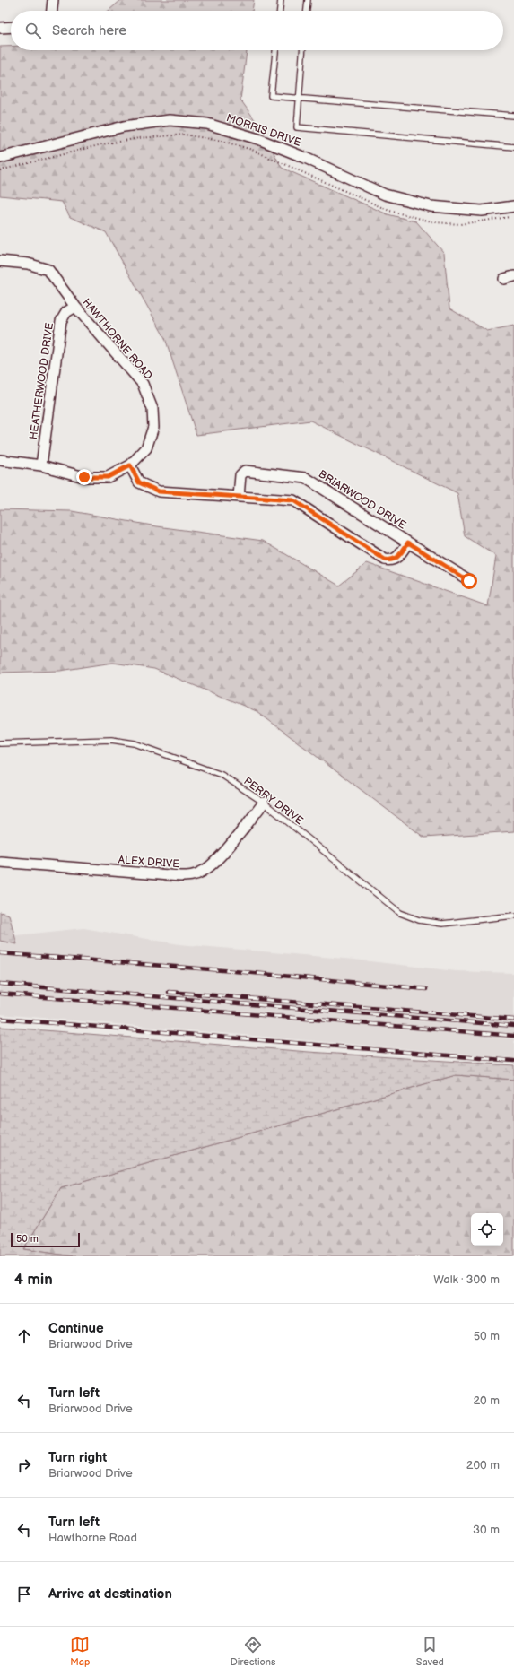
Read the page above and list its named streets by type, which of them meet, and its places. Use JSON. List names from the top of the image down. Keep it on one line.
{"streets":{"street":["MORRIS DRIVE","HAWTHORNE ROAD","HEATHERWOOD DRIVE","BRIARWOOD DRIVE","ALEX DRIVE"],"lane":["PERRY DRIVE"]},"crossings":[["HAWTHORNE ROAD","HEATHERWOOD DRIVE"],["HAWTHORNE ROAD","BRIARWOOD DRIVE"],["PERRY DRIVE","ALEX DRIVE"]],"scale_bar":"50 m","page":{"search":"Search here","scale":"50 m","heading":["4 min","Walk · 300 m"],"list":[["Continue","Briarwood Drive","50 m"],["Turn left","Briarwood Drive","20 m"],["Turn right","Briarwood Drive","200 m"],["Turn left","Hawthorne Road","30 m"],"Arrive at destination"],"nav":["Map","Directions","Saved"]}}
